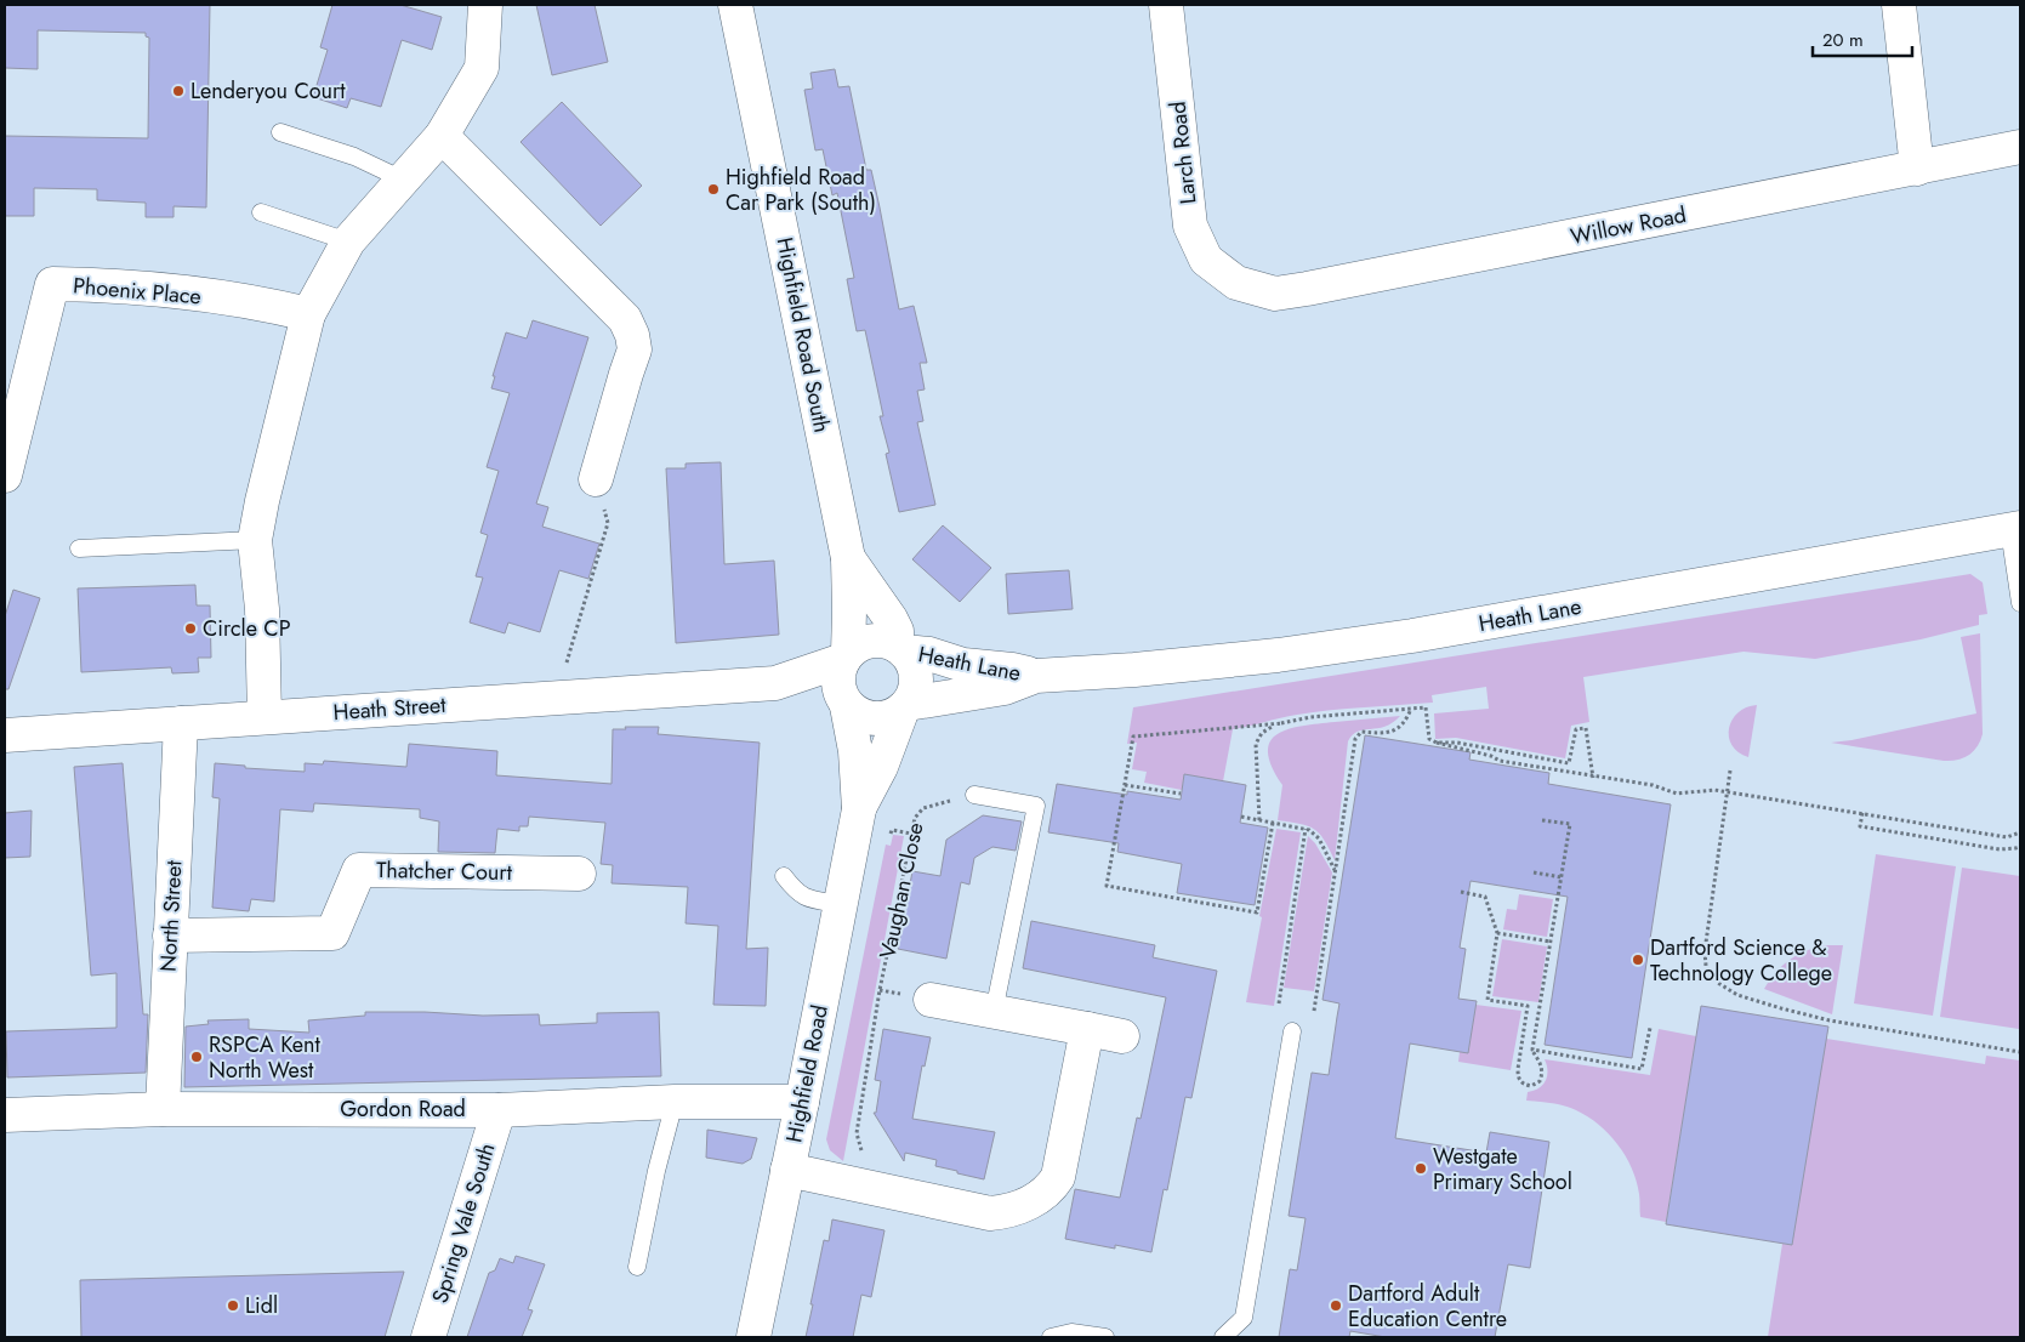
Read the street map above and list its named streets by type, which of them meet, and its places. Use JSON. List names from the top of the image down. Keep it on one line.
{"streets":{"street":["Larch Road","Willow Road","Phoenix Place","Highfield Road South","Heath Lane","Heath Street","Thatcher Court","North Street","Highfield Road","Gordon Road","Spring Vale South"],"path":["Vaughan Close"]},"crossings":[["Larch Road","Willow Road"],["Highfield Road South","Heath Lane"],["Highfield Road South","Heath Street"],["Highfield Road South","Highfield Road"],["Heath Lane","Heath Street"],["Heath Lane","Highfield Road"],["Heath Street","North Street"],["Heath Street","Highfield Road"],["Thatcher Court","North Street"],["North Street","Gordon Road"],["Highfield Road","Gordon Road"],["Gordon Road","Spring Vale South"]],"places":["Lenderyou Court","Highfield Road Car Park (South)","Circle CP","Dartford Science & Technology College","RSPCA Kent North West","Westgate Primary School","Lidl","Dartford Adult Education Centre"],"scale_bar":"20 m"}
